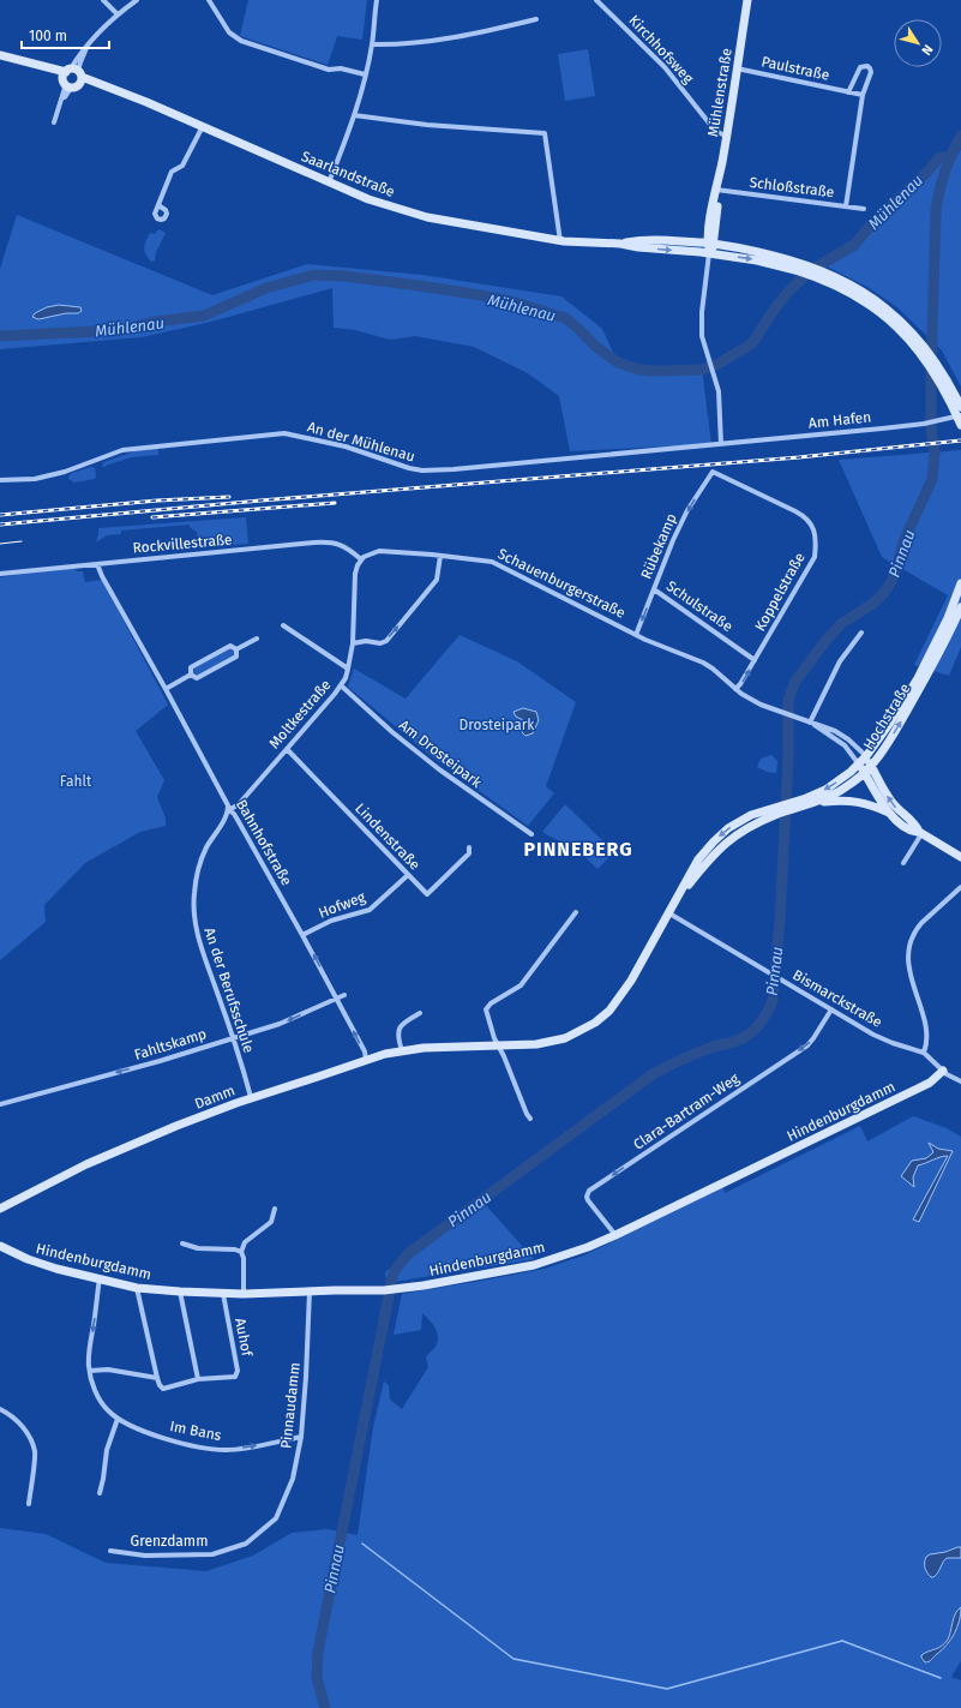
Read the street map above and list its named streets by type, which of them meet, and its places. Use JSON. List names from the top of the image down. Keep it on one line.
{"streets":{"main road":["Mühlenstraße","Saarlandstraße","Hochstraße","Damm","Hindenburgdamm"],"street":["Kirchhofsweg","Paulstraße","Schloßstraße","Am Hafen","An der Mühlenau","Rockvillestraße","Rübekamp","Schauenburgerstraße","Koppelstraße","Schulstraße","Moltkestraße","Am Drosteipark","Lindenstraße","Bahnhofstraße","Hofweg","An der Berufsschule","Bismarckstraße","Fahltskamp","Clara-Bartram-Weg","Auhof","Pinnaudamm","Im Bans","Grenzdamm"]},"crossings":[["Kirchhofsweg","Mühlenstraße"],["Paulstraße","Mühlenstraße"],["Mühlenstraße","Saarlandstraße"],["Mühlenstraße","Schloßstraße"],["Mühlenstraße","Am Hafen"],["Mühlenstraße","An der Mühlenau"],["Am Hafen","An der Mühlenau"],["Rockvillestraße","Schauenburgerstraße"],["Rockvillestraße","Moltkestraße"],["Rockvillestraße","Bahnhofstraße"],["Rübekamp","Schauenburgerstraße"],["Rübekamp","Koppelstraße"],["Rübekamp","Schulstraße"],["Schauenburgerstraße","Koppelstraße"],["Schauenburgerstraße","Moltkestraße"],["Koppelstraße","Schulstraße"],["Moltkestraße","Am Drosteipark"],["Moltkestraße","Lindenstraße"],["Moltkestraße","Bahnhofstraße"],["Moltkestraße","An der Berufsschule"],["Lindenstraße","Hofweg"],["Bahnhofstraße","Hofweg"],["Bahnhofstraße","An der Berufsschule"],["Bahnhofstraße","Fahltskamp"],["Bahnhofstraße","Damm"],["An der Berufsschule","Fahltskamp"],["An der Berufsschule","Damm"],["Bismarckstraße","Damm"],["Bismarckstraße","Clara-Bartram-Weg"],["Clara-Bartram-Weg","Hindenburgdamm"],["Hindenburgdamm","Auhof"],["Hindenburgdamm","Pinnaudamm"],["Hindenburgdamm","Im Bans"],["Auhof","Im Bans"],["Pinnaudamm","Im Bans"],["Pinnaudamm","Grenzdamm"]],"one_way":["Rübekamp","Fahltskamp","Clara-Bartram-Weg"],"districts":["PINNEBERG"],"water":["Mühlenau","Pinnau"],"parks":["Drosteipark","Fahlt"],"scale_bar":"100 m","north":"bottom right"}
